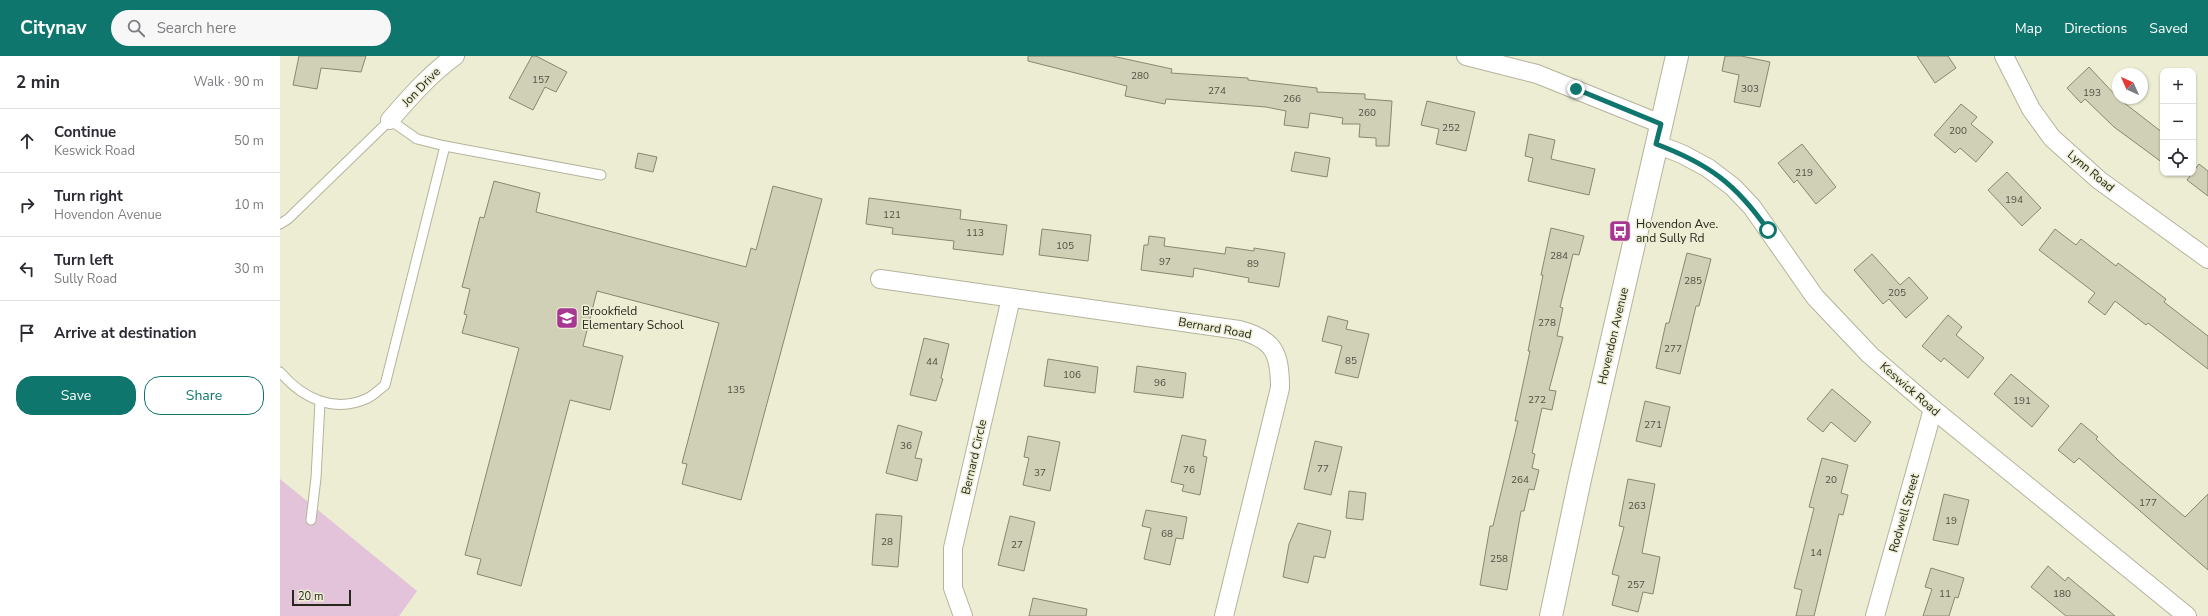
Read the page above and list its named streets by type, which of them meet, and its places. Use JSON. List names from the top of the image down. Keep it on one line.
{"streets":{"street":["Jon Drive","Lynn Road","Bernard Road","Hovendon Avenue","Keswick Road","Bernard Circle","Rodwell Street"]},"crossings":[["Bernard Road","Bernard Circle"],["Hovendon Avenue","Keswick Road"],["Keswick Road","Rodwell Street"]],"places":{"bus stop":["Hovendon Ave. and Sully Rd"],"school or university":["Brookfield Elementary School"]},"house_numbers":["280","157","303","274","193","266","260","252","200","219","194","121","113","105","284","97","89","285","205","278","277","85","44","106","96","135","272","191","271","36","77","76","37","264","20","177","263","19","68","28","27","14","258","257","11","180"],"scale_bar":"20 m","north":"top left","page":{"header":"Citynav","search":"Search here","nav":["Map","Directions","Saved"],"heading":["2 min","Walk · 90 m"],"map_buttons":["+","−"],"list":[["Continue","Keswick Road","50 m"],["Turn right","Hovendon Avenue","10 m"],["Turn left","Sully Road","30 m"],"Arrive at destination"],"buttons":["Save","Share"],"scale":"20 m"}}
